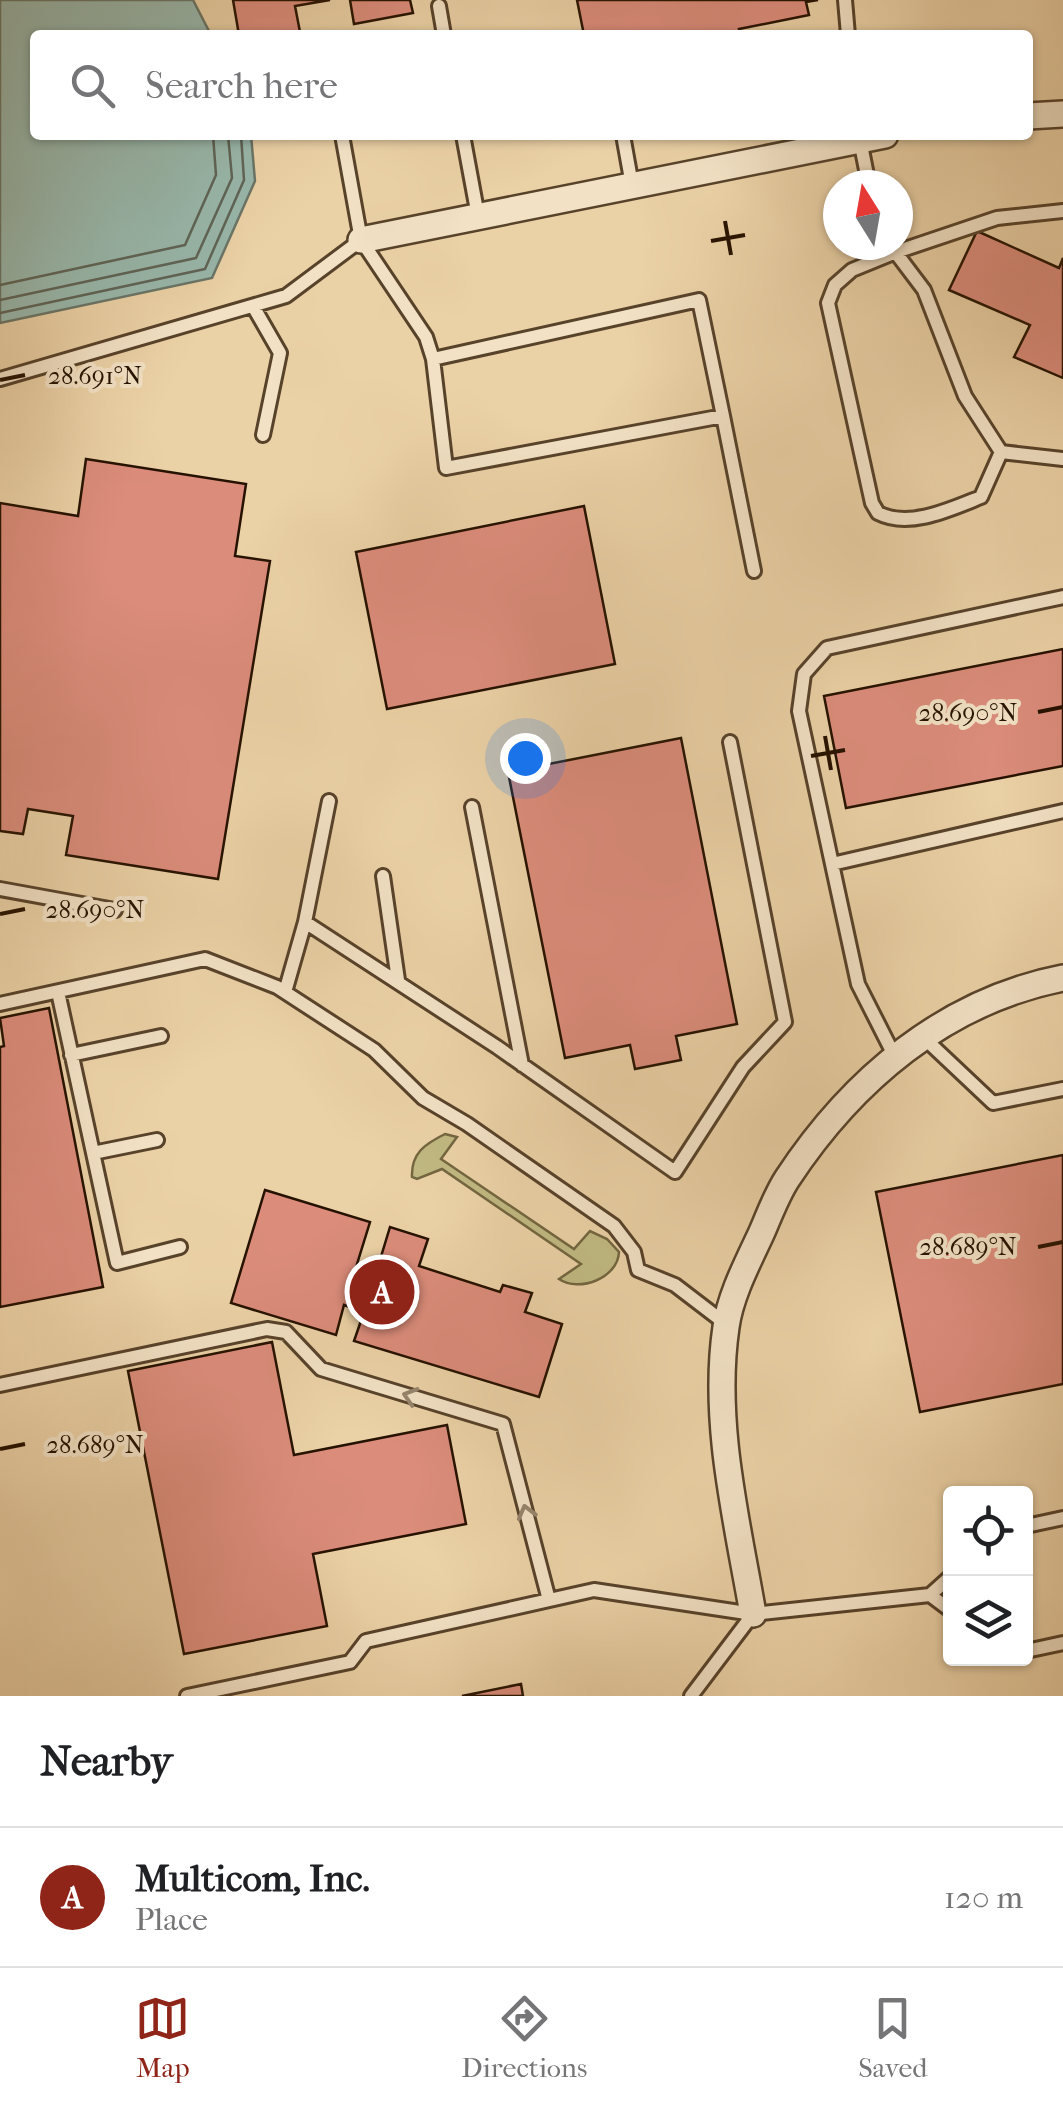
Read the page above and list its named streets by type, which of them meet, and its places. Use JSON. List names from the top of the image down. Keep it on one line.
{"north":"top","page":{"search":"Search here","pins":"A","heading":"Nearby","list":[{"mark":"A","name":"Multicom, Inc.","note":"Place","value":"120 m"}],"nav":["Map","Directions","Saved"]},"coordinates":["28.691°N","28.690°N","28.689°N"]}
